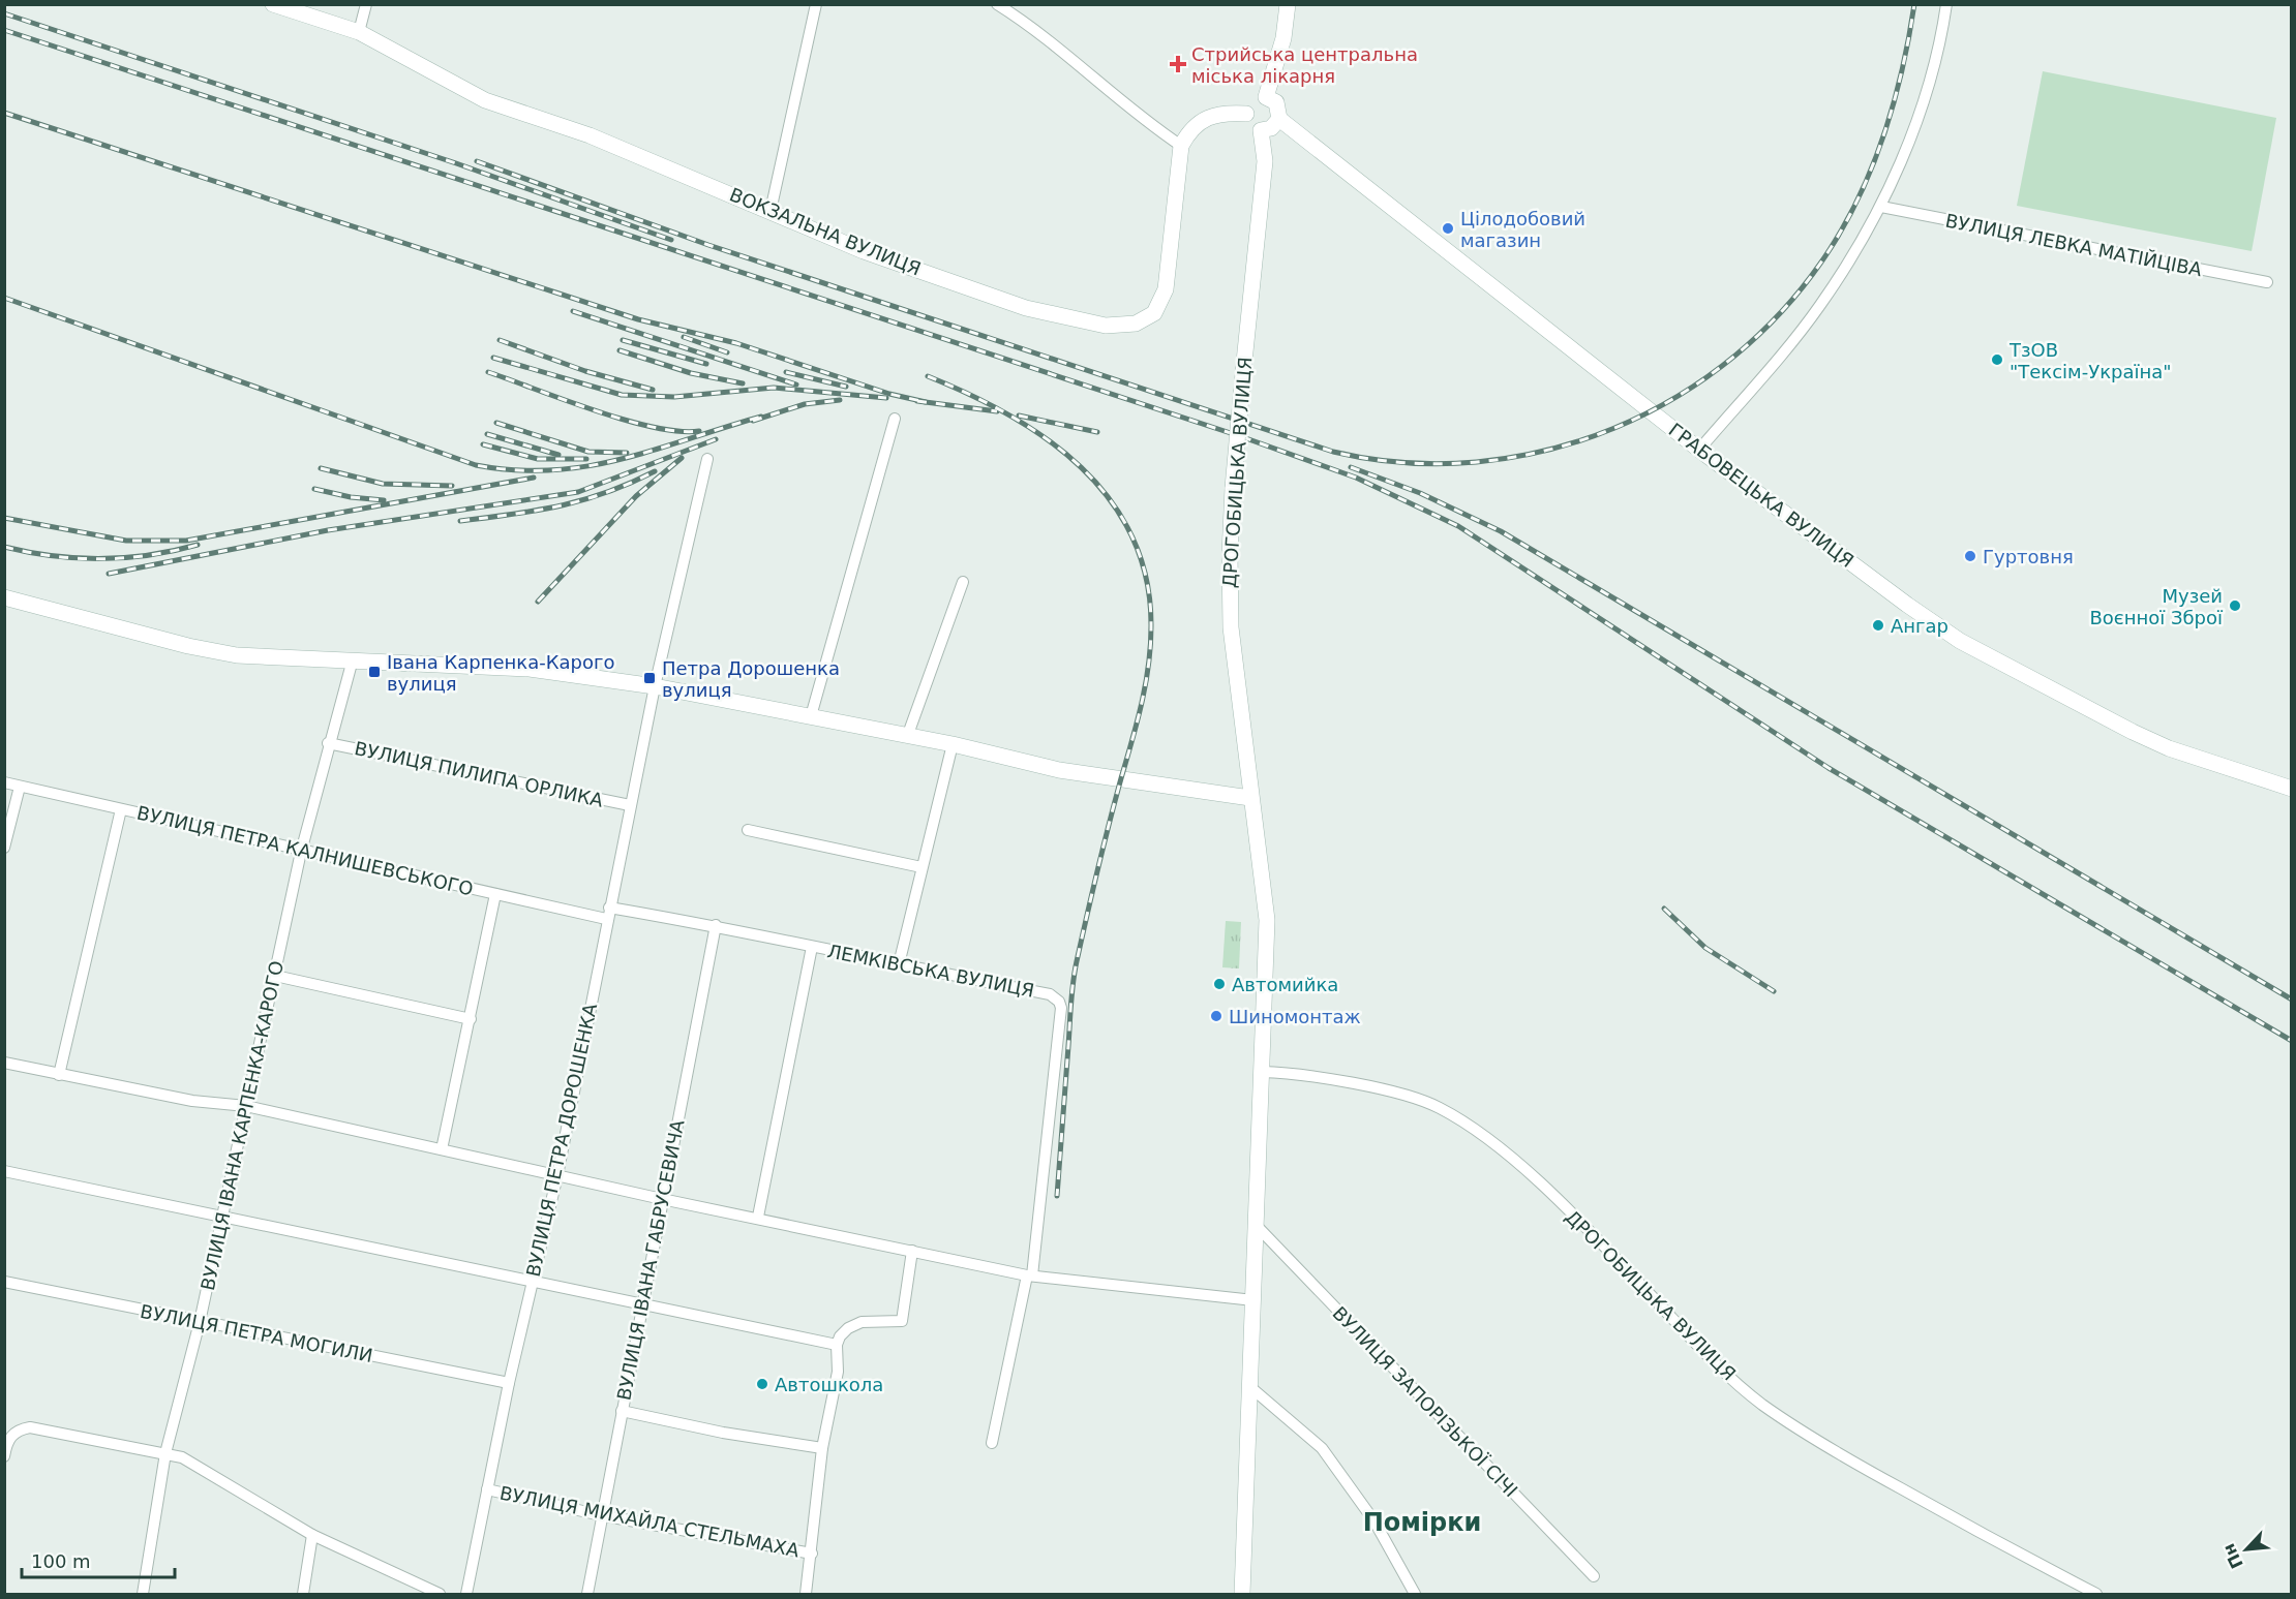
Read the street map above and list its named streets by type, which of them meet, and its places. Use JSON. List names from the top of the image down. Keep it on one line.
{"streets":{"main road":["ВОКЗАЛЬНА ВУЛИЦЯ","ДРОГОБИЦЬКА ВУЛИЦЯ","ГРАБОВЕЦЬКА ВУЛИЦЯ"],"street":["ВУЛИЦЯ ЛЕВКА МАТІЙЦІВА","ВУЛИЦЯ ПИЛИПА ОРЛИКА","ВУЛИЦЯ ПЕТРА КАЛНИШЕВСЬКОГО","ЛЕМКІВСЬКА ВУЛИЦЯ","ВУЛИЦЯ ІВАНА КАРПЕНКА-КАРОГО","ВУЛИЦЯ ПЕТРА ДОРОШЕНКА","ВУЛИЦЯ ІВАНА ГАБРУСЕВИЧА","ВУЛИЦЯ ПЕТРА МОГИЛИ","ВУЛИЦЯ ЗАПОРІЗЬКОЇ СІЧІ","ВУЛИЦЯ МИХАЙЛА СТЕЛЬМАХА"]},"crossings":[["ДРОГОБИЦЬКА ВУЛИЦЯ","ГРАБОВЕЦЬКА ВУЛИЦЯ"],["ДРОГОБИЦЬКА ВУЛИЦЯ","ВУЛИЦЯ ЗАПОРІЗЬКОЇ СІЧІ"],["ВУЛИЦЯ ПИЛИПА ОРЛИКА","ВУЛИЦЯ ІВАНА КАРПЕНКА-КАРОГО"],["ВУЛИЦЯ ПИЛИПА ОРЛИКА","ВУЛИЦЯ ПЕТРА ДОРОШЕНКА"],["ВУЛИЦЯ ПЕТРА КАЛНИШЕВСЬКОГО","ЛЕМКІВСЬКА ВУЛИЦЯ"],["ВУЛИЦЯ ПЕТРА КАЛНИШЕВСЬКОГО","ВУЛИЦЯ ІВАНА КАРПЕНКА-КАРОГО"],["ВУЛИЦЯ ПЕТРА КАЛНИШЕВСЬКОГО","ВУЛИЦЯ ПЕТРА ДОРОШЕНКА"],["ЛЕМКІВСЬКА ВУЛИЦЯ","ВУЛИЦЯ ПЕТРА ДОРОШЕНКА"],["ЛЕМКІВСЬКА ВУЛИЦЯ","ВУЛИЦЯ ІВАНА ГАБРУСЕВИЧА"],["ВУЛИЦЯ ІВАНА КАРПЕНКА-КАРОГО","ВУЛИЦЯ ПЕТРА МОГИЛИ"],["ВУЛИЦЯ ПЕТРА ДОРОШЕНКА","ВУЛИЦЯ ПЕТРА МОГИЛИ"],["ВУЛИЦЯ ПЕТРА ДОРОШЕНКА","ВУЛИЦЯ МИХАЙЛА СТЕЛЬМАХА"],["ВУЛИЦЯ ІВАНА ГАБРУСЕВИЧА","ВУЛИЦЯ МИХАЙЛА СТЕЛЬМАХА"]],"districts":["Помірки"],"places":{"health":["Стрийська центральна міська лікарня"],"other":["Цілодобовий магазин","ТзОВ \"Тексім-Україна\"","Гуртовня","Музей Воєнної Зброї","Ангар","Автомийка","Шиномонтаж","Автошкола"],"transit":["Івана Карпенка-Карого вулиця","Петра Дорошенка вулиця"]},"scale_bar":"100 m","north":"bottom left"}
